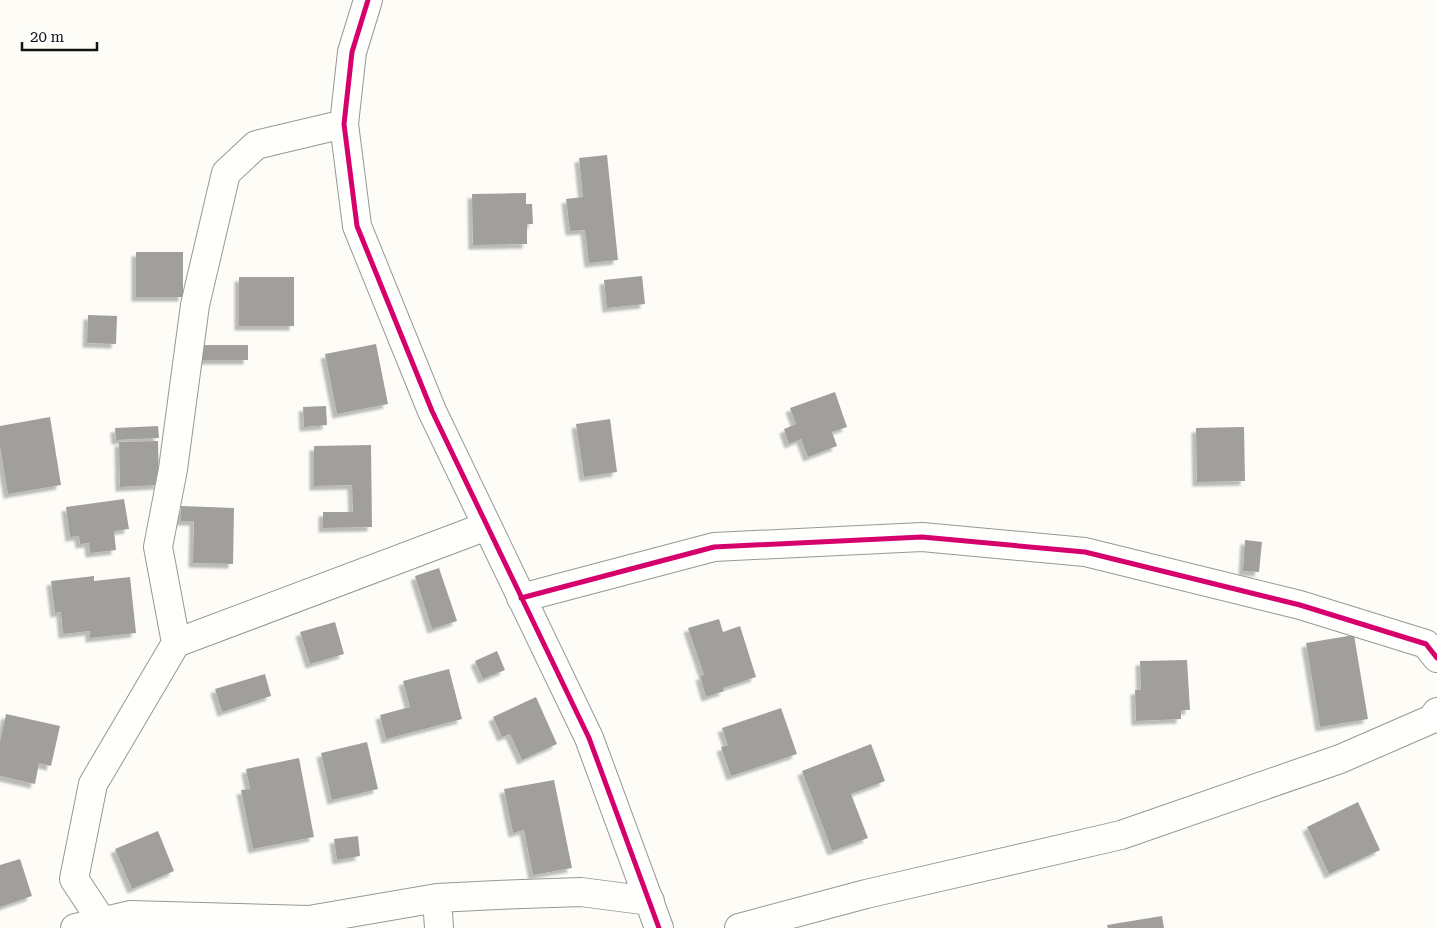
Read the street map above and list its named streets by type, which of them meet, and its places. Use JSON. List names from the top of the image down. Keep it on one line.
{"scale_bar":"20 m"}
